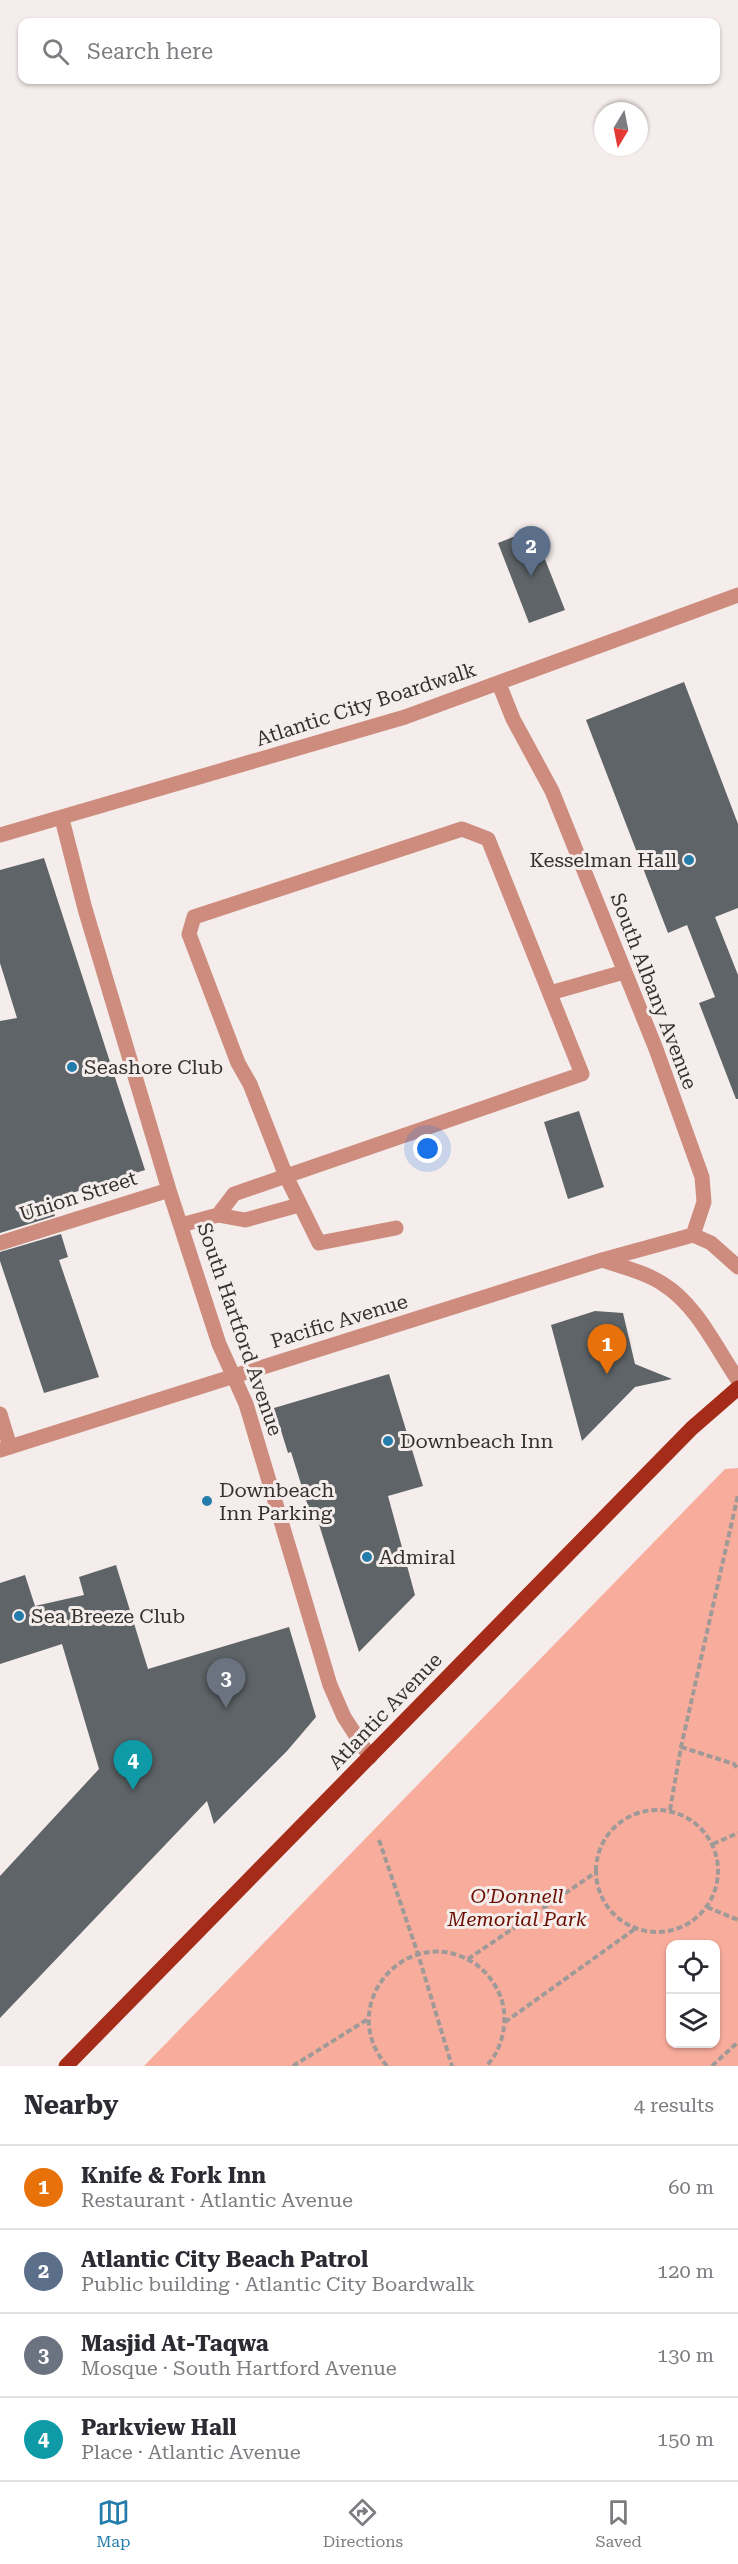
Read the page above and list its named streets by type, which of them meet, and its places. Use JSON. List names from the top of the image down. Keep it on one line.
{"streets":{"main road":["Atlantic Avenue"],"street":["Atlantic City Boardwalk","South Albany Avenue","Union Street","Pacific Avenue","South Hartford Avenue"]},"crossings":[["Atlantic City Boardwalk","South Albany Avenue"],["Atlantic City Boardwalk","South Hartford Avenue"],["South Albany Avenue","Pacific Avenue"],["Union Street","South Hartford Avenue"],["Pacific Avenue","South Hartford Avenue"],["South Hartford Avenue","Atlantic Avenue"]],"parks":["O'Donnell Memorial Park"],"places":["Kesselman Hall","Seashore Club","Downbeach Inn","Downbeach Inn Parking","Admiral","Sea Breeze Club"],"north":"bottom","page":{"search":"Search here","pins":["2","1","3","4"],"heading":["Nearby","4 results"],"list":[{"mark":"1","name":"Knife & Fork Inn","note":"Restaurant · Atlantic Avenue","value":"60 m"},{"mark":"2","name":"Atlantic City Beach Patrol","note":"Public building · Atlantic City Boardwalk","value":"120 m"},{"mark":"3","name":"Masjid At-Taqwa","note":"Mosque · South Hartford Avenue","value":"130 m"},{"mark":"4","name":"Parkview Hall","note":"Place · Atlantic Avenue","value":"150 m"}],"nav":["Map","Directions","Saved"]}}
